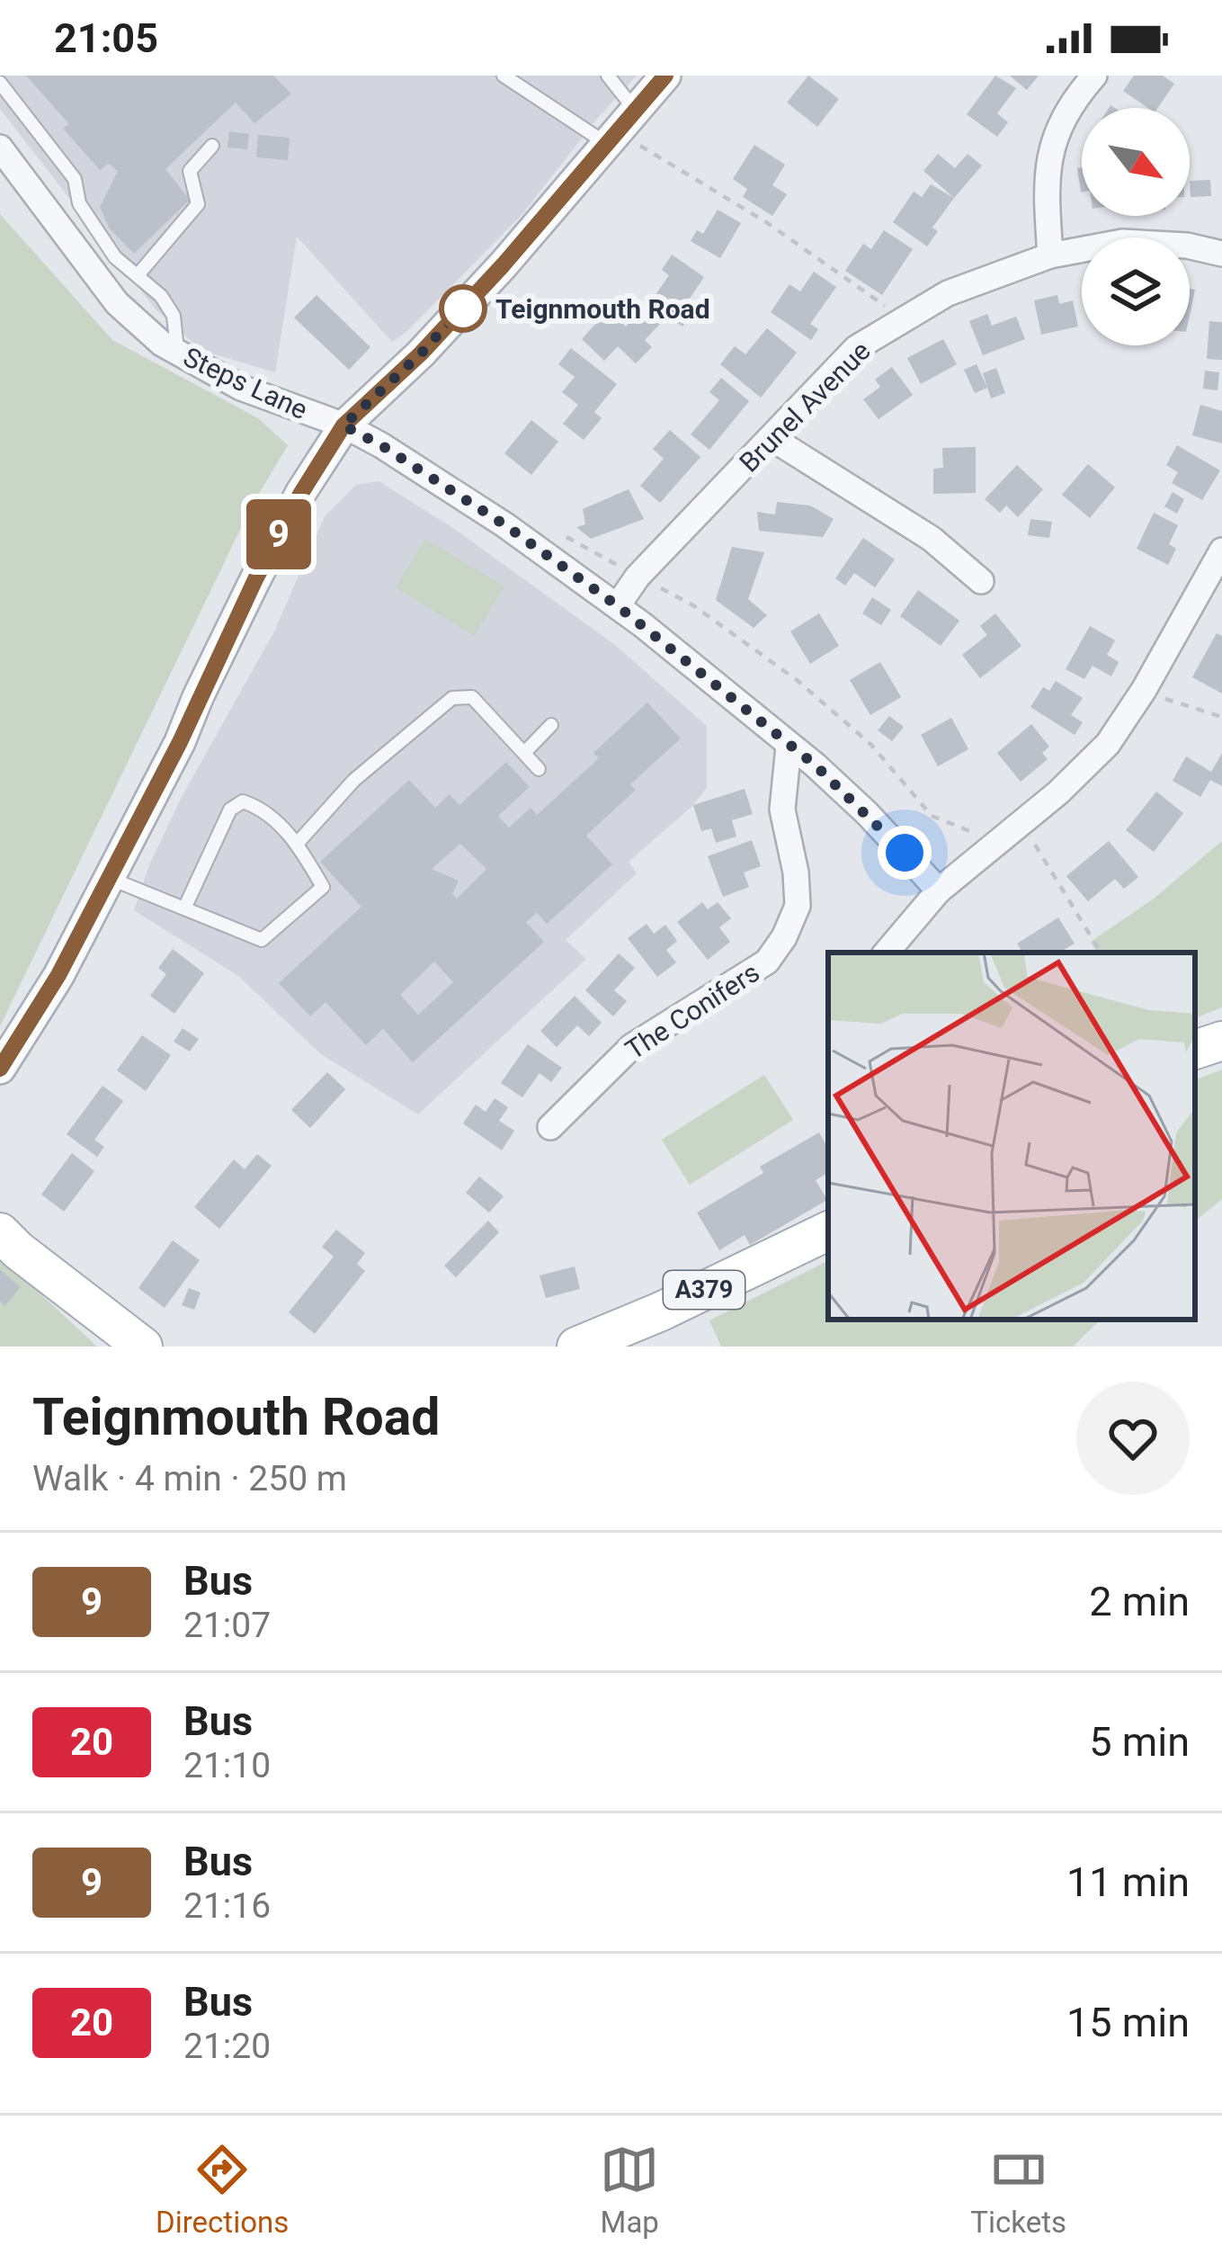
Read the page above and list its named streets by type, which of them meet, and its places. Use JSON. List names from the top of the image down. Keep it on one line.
{"streets":{"main road":["A379"],"street":["Steps Lane","Brunel Avenue","The Conifers"]},"crossings":[["Steps Lane","Brunel Avenue"],["Steps Lane","The Conifers"]],"places":["Teignmouth Road"],"lines":["bus line 9"],"north":"bottom right","page":{"status":"21:05","on_map":"9","heading":["Teignmouth Road","Walk · 4 min · 250 m"],"list":[{"mark":"9","name":"Bus","note":"21:07","value":"2 min"},{"mark":"20","name":"Bus","note":"21:10","value":"5 min"},{"mark":"9","name":"Bus","note":"21:16","value":"11 min"},{"mark":"20","name":"Bus","note":"21:20","value":"15 min"}],"tabs":["Directions","Map","Tickets"]}}
